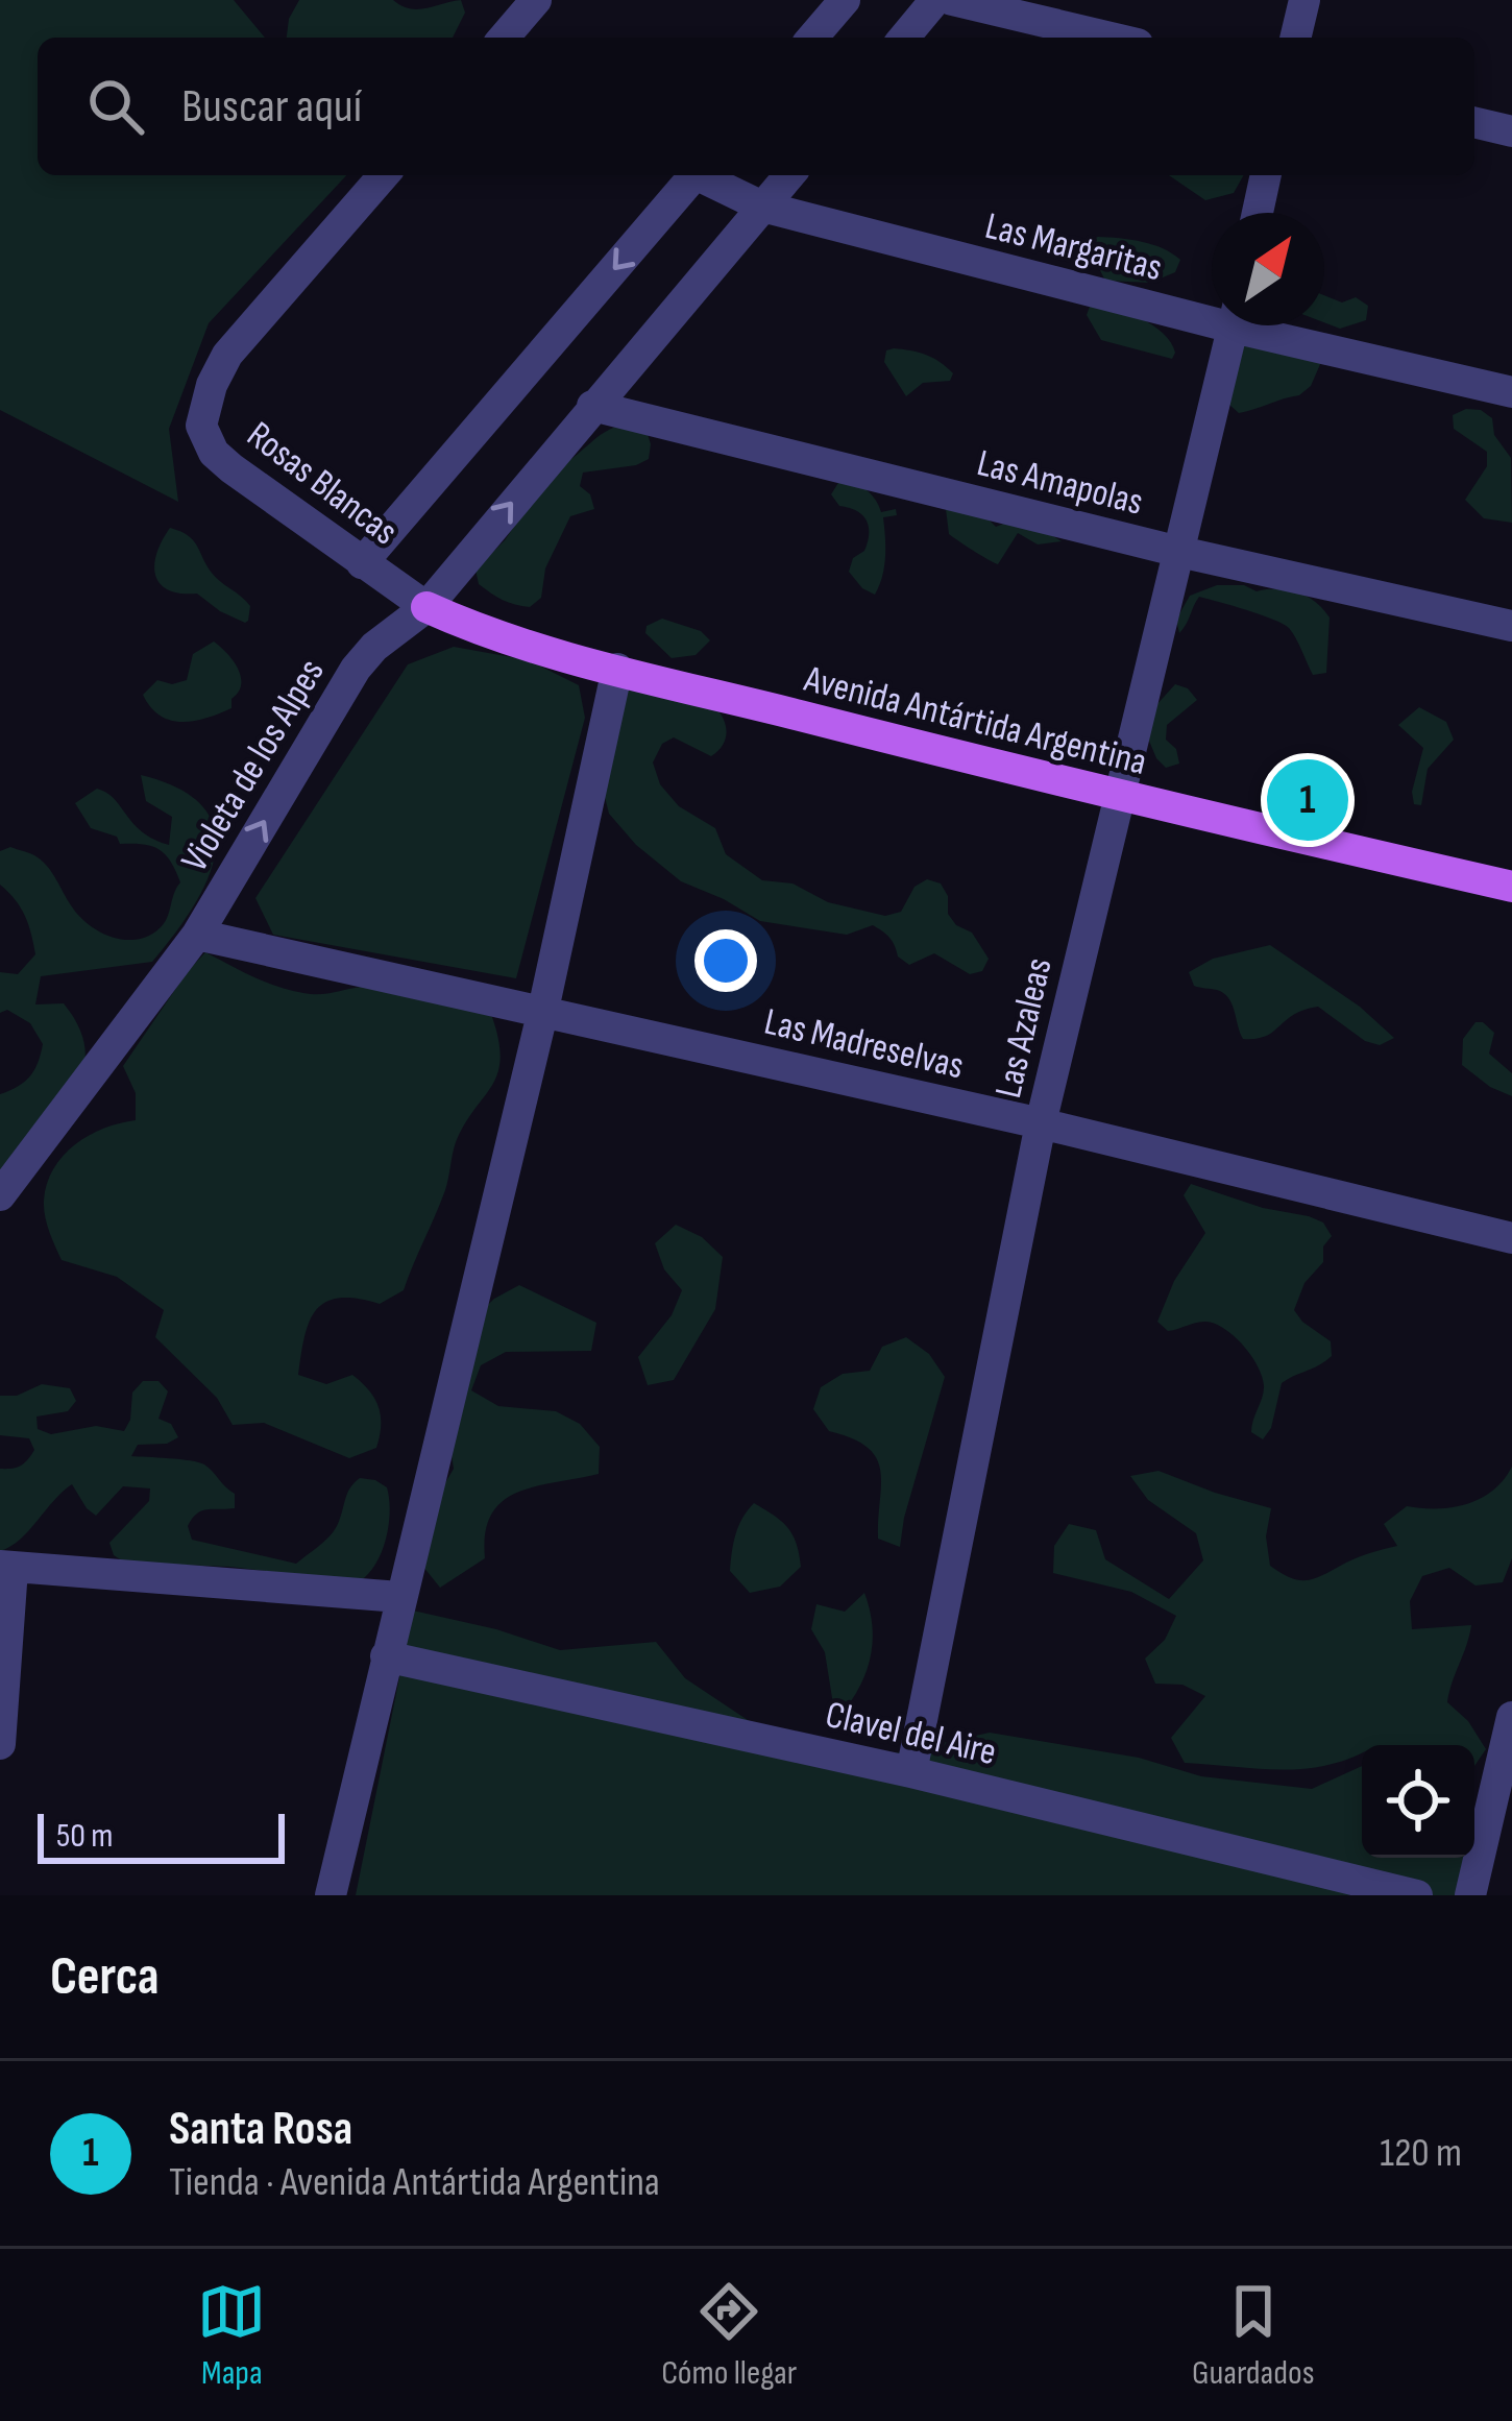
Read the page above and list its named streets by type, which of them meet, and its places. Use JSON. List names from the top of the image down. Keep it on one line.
{"streets":{"main road":["Avenida Antártida Argentina"],"street":["Las Margaritas","Las Amapolas","Rosas Blancas","Violeta de los Alpes","Las Azaleas","Las Madreselvas","Clavel del Aire"]},"crossings":[["Las Margaritas","Violeta de los Alpes"],["Las Amapolas","Violeta de los Alpes"],["Las Amapolas","Las Azaleas"],["Rosas Blancas","Avenida Antártida Argentina"],["Rosas Blancas","Violeta de los Alpes"],["Avenida Antártida Argentina","Violeta de los Alpes"],["Avenida Antártida Argentina","Las Azaleas"],["Violeta de los Alpes","Las Madreselvas"],["Las Azaleas","Las Madreselvas"],["Las Azaleas","Clavel del Aire"]],"scale_bar":"50 m","north":"top right","page":{"search":"Buscar aquí","pins":"1","scale":"50 m","heading":"Cerca","list":[{"mark":"1","name":"Santa Rosa","note":"Tienda · Avenida Antártida Argentina","value":"120 m"}],"nav":["Mapa","Cómo llegar","Guardados"]}}
